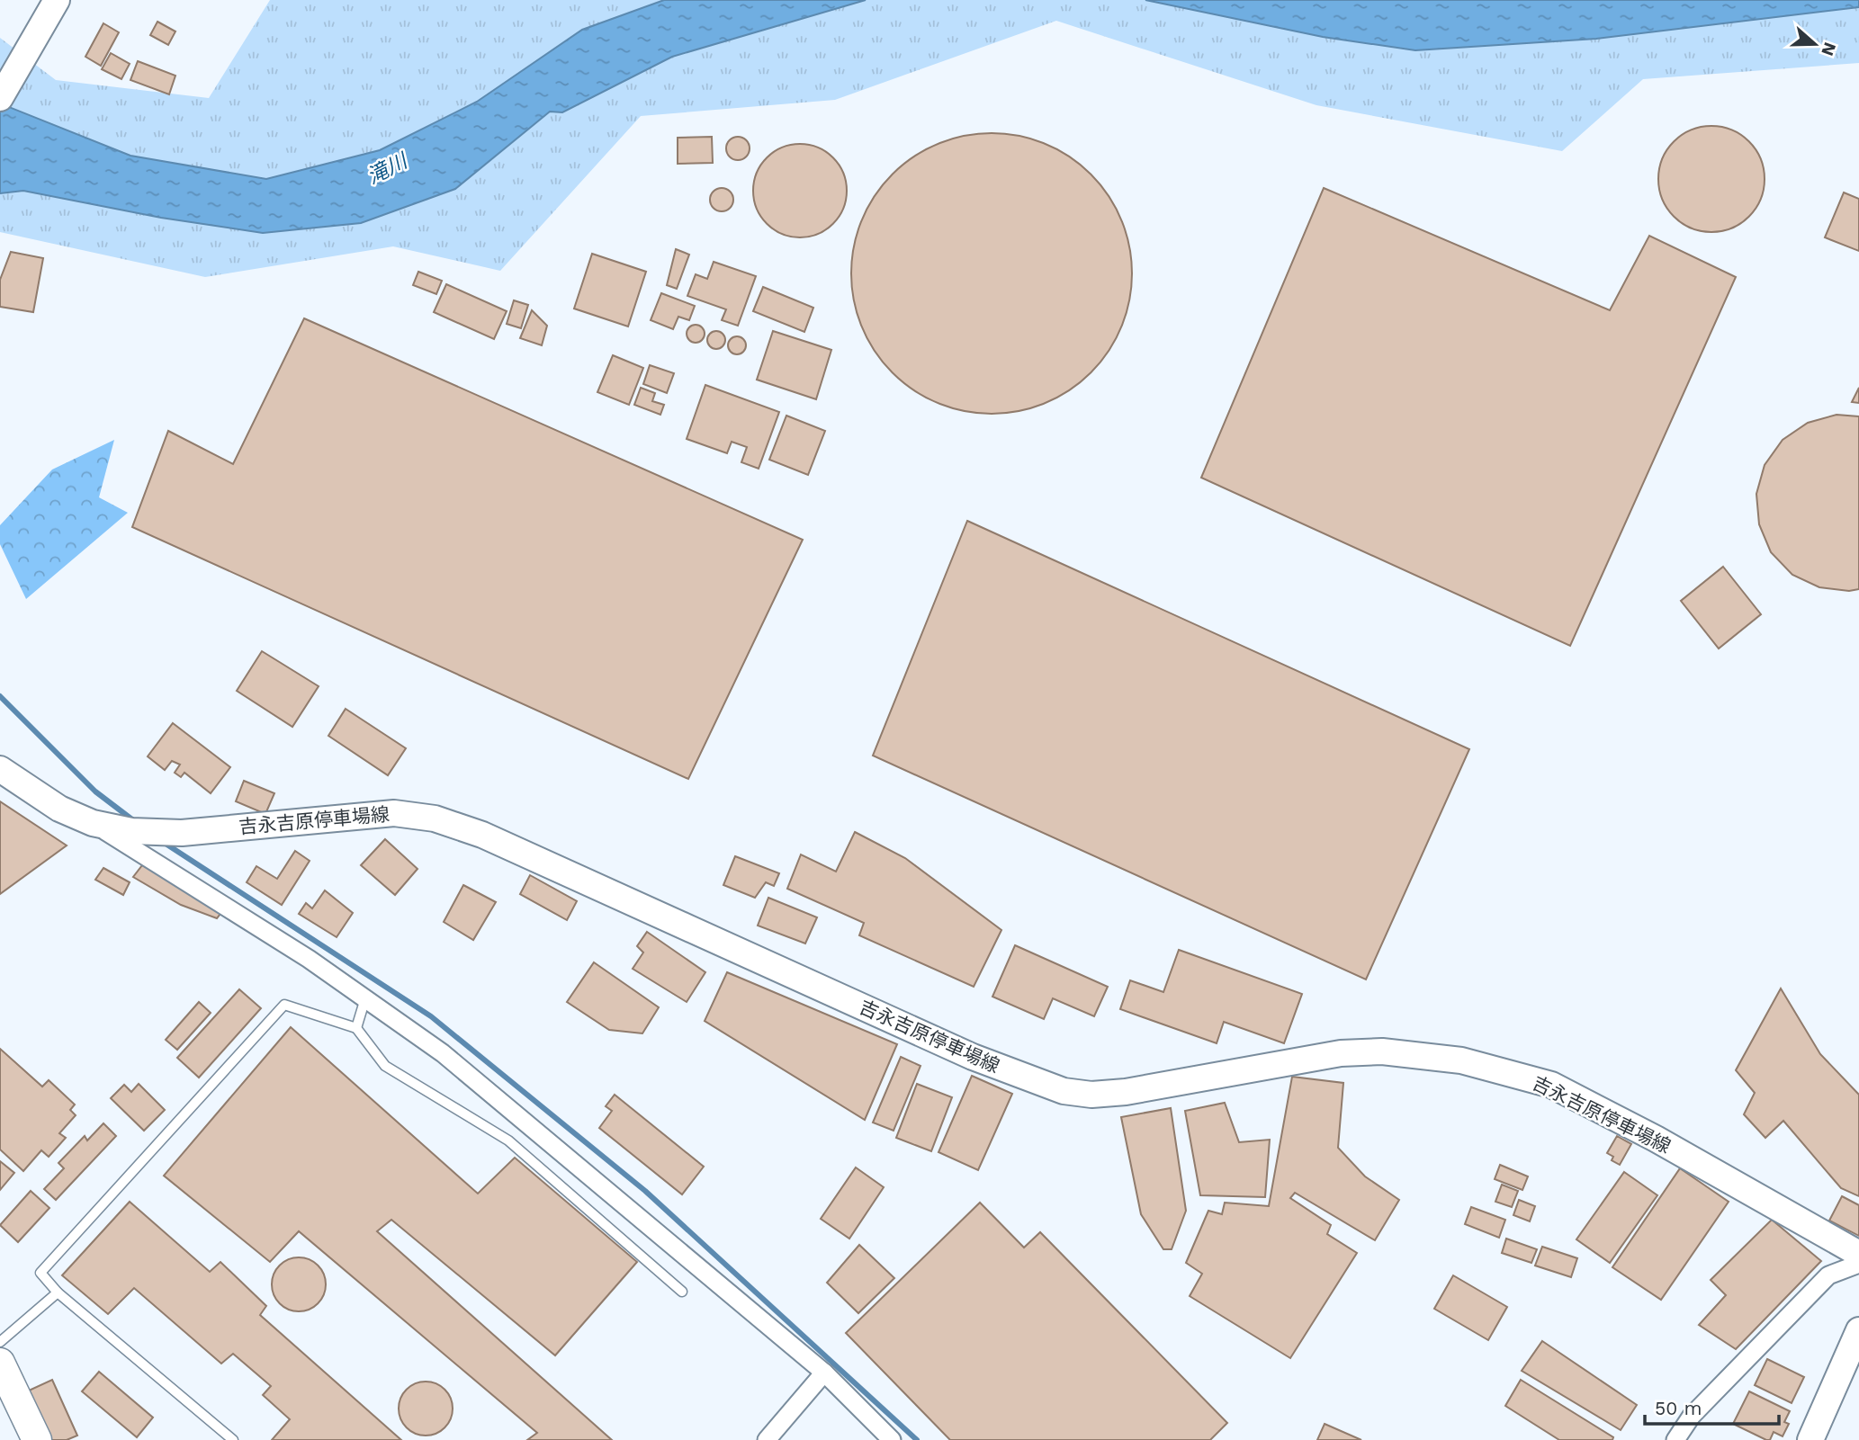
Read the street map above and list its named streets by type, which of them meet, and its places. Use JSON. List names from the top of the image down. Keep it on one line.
{"streets":{"main road":["吉永吉原停車場線"]},"water":["滝川"],"scale_bar":"50 m","north":"right"}
